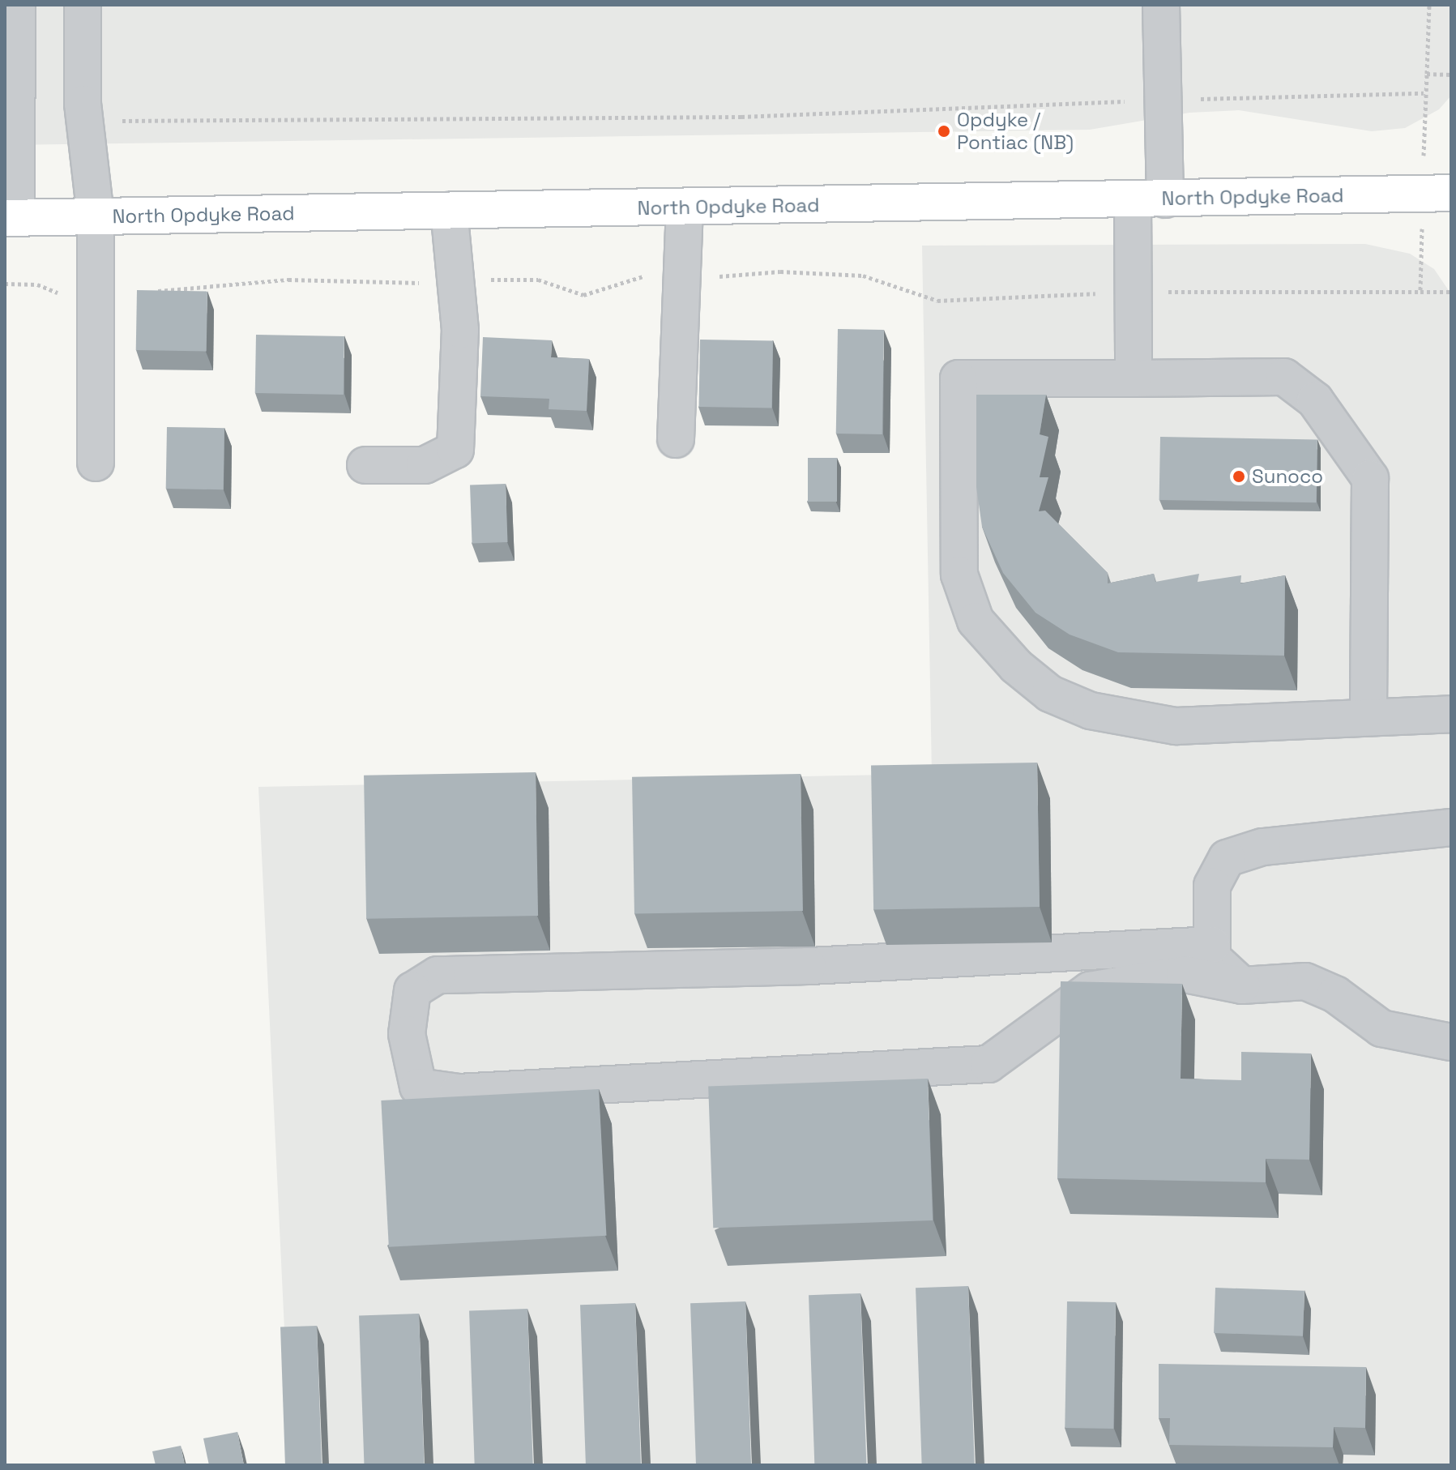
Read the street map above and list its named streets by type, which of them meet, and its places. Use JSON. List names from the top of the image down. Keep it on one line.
{"streets":{"main road":["North Opdyke Road"]},"places":["Opdyke / Pontiac (NB)","Sunoco"]}
